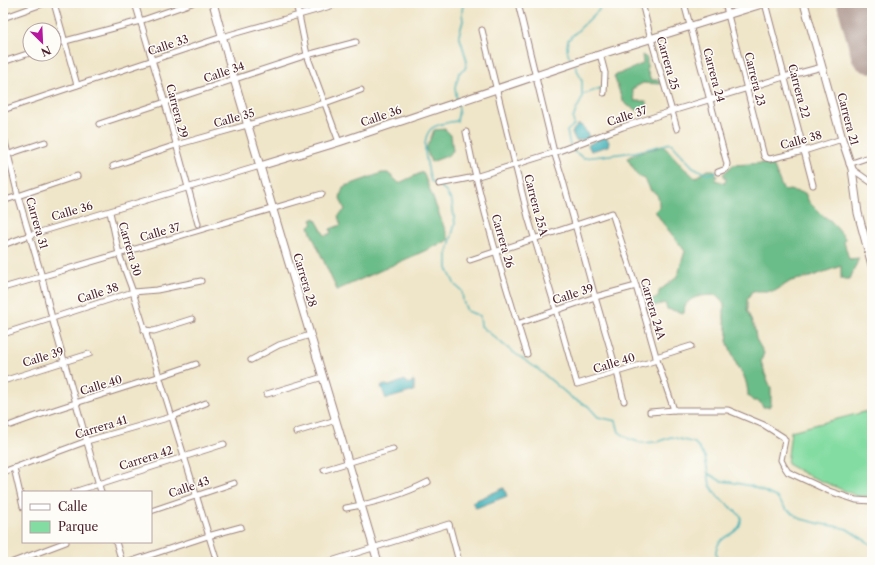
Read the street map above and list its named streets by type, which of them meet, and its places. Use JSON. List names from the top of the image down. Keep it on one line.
{"streets":{"street":["Calle 33","Carrera 25","Calle 34","Carrera 24","Carrera 23","Carrera 22","Carrera 29","Calle 36","Calle 37","Calle 35","Carrera 21","Calle 38","Carrera 25A","Carrera 31","Carrera 26","Carrera 30","Carrera 28","Calle 39","Carrera 24A","Calle 40","Carrera 41","Carrera 42","Calle 43"]},"crossings":[["Calle 33","Carrera 29"],["Calle 33","Carrera 28"],["Carrera 25","Calle 36"],["Carrera 25","Calle 37"],["Calle 34","Carrera 29"],["Calle 34","Carrera 28"],["Carrera 24","Calle 36"],["Carrera 24","Calle 37"],["Carrera 23","Calle 36"],["Carrera 23","Calle 37"],["Carrera 23","Calle 38"],["Carrera 22","Calle 36"],["Carrera 22","Calle 37"],["Carrera 22","Calle 38"],["Carrera 29","Calle 36"],["Carrera 29","Calle 35"],["Calle 36","Carrera 25A"],["Calle 36","Carrera 31"],["Calle 36","Carrera 30"],["Calle 36","Carrera 28"],["Calle 37","Carrera 21"],["Calle 37","Carrera 25A"],["Calle 37","Carrera 31"],["Calle 37","Carrera 26"],["Calle 37","Carrera 30"],["Calle 37","Carrera 28"],["Calle 35","Carrera 28"],["Carrera 21","Calle 38"],["Calle 38","Carrera 31"],["Calle 38","Carrera 30"],["Carrera 25A","Calle 39"],["Carrera 25A","Calle 40"],["Carrera 31","Calle 39"],["Carrera 31","Calle 40"],["Carrera 31","Carrera 41"],["Carrera 31","Carrera 42"],["Carrera 26","Calle 39"],["Carrera 30","Calle 40"],["Carrera 30","Carrera 41"],["Carrera 30","Carrera 42"],["Carrera 30","Calle 43"],["Calle 39","Carrera 24A"],["Carrera 24A","Calle 40"]],"legend":["Calle","Parque"],"north":"bottom right"}
